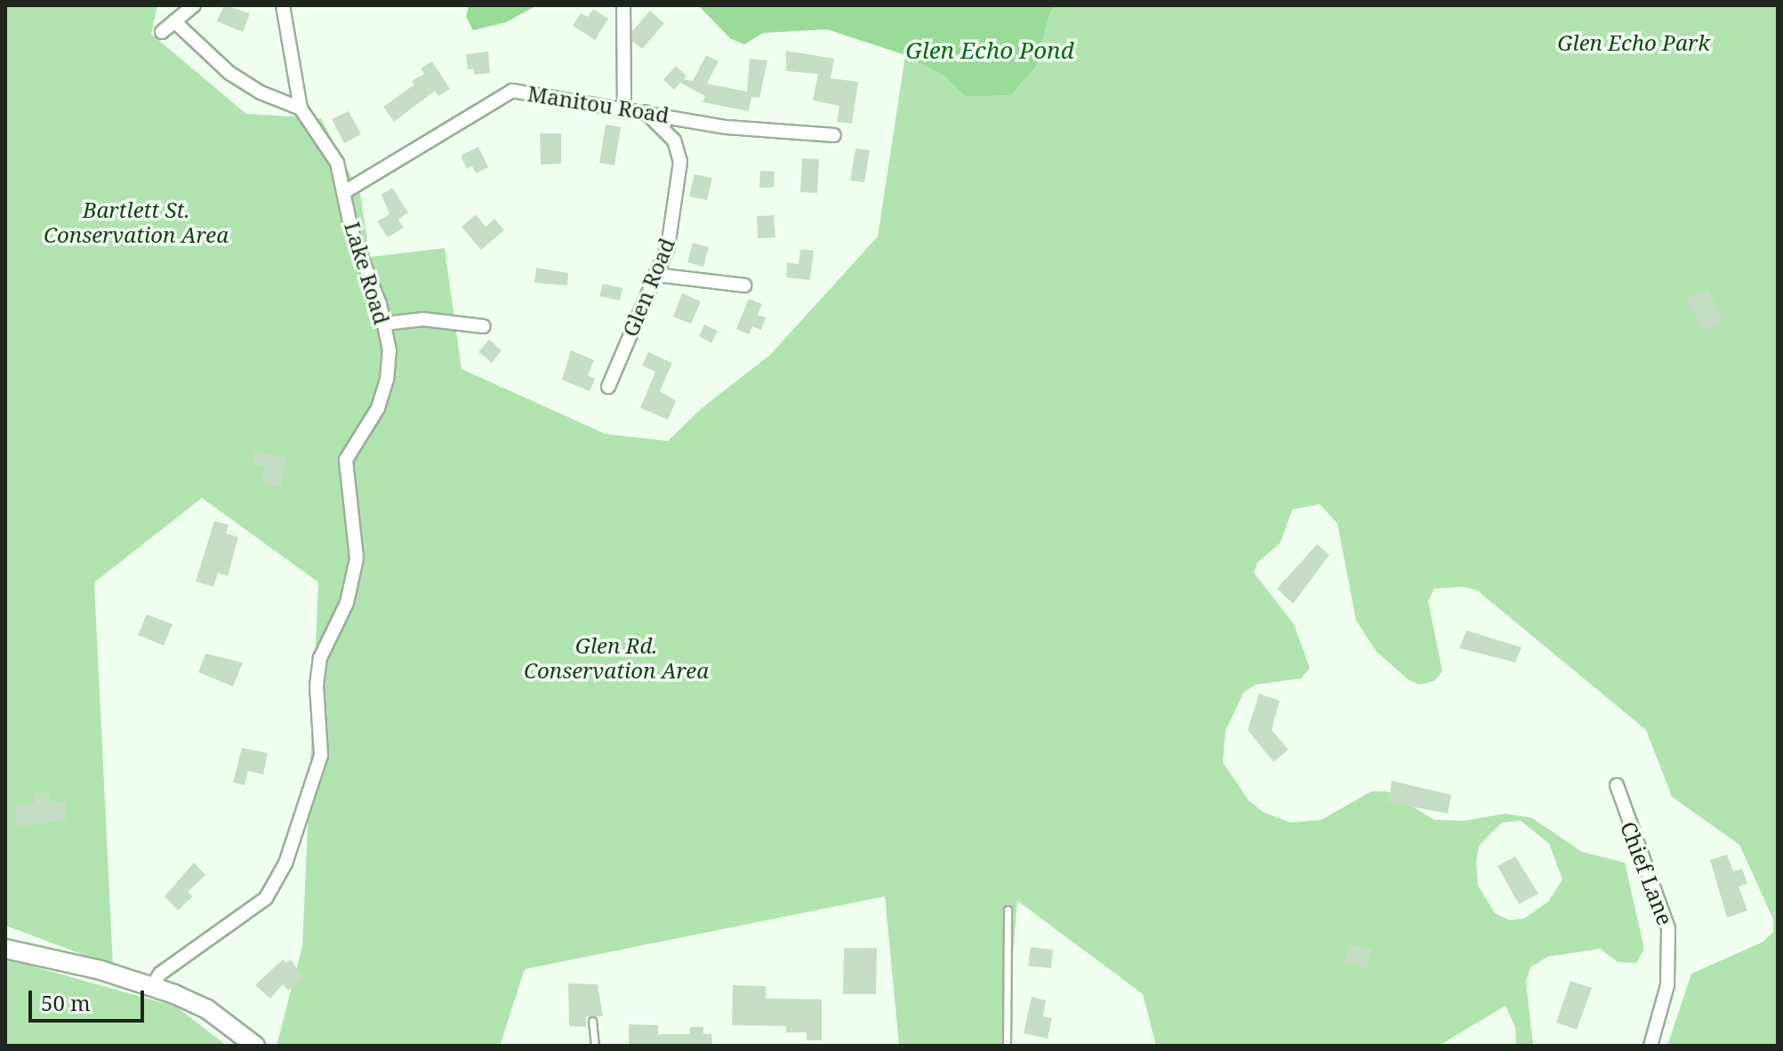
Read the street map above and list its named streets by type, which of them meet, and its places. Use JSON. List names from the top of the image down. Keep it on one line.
{"streets":{"street":["Manitou Road","Lake Road","Glen Road","Chief Lane"]},"crossings":[["Manitou Road","Lake Road"],["Manitou Road","Glen Road"]],"water":["Glen Echo Pond"],"parks":["Glen Echo Park","Bartlett St. Conservation Area","Glen Rd. Conservation Area"],"scale_bar":"50 m"}
